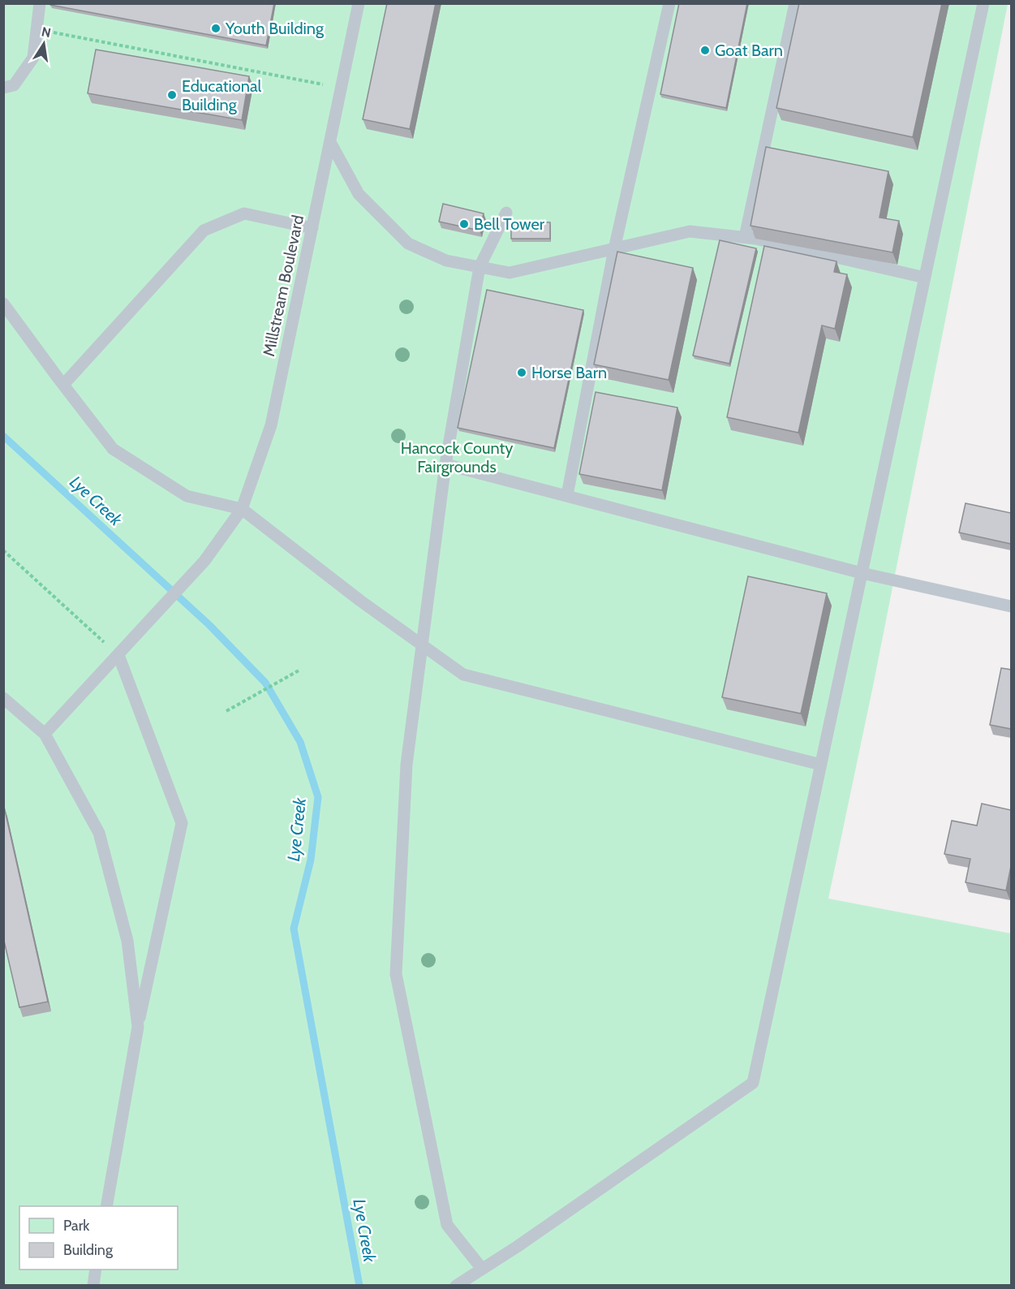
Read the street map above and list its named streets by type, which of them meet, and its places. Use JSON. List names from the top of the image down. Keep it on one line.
{"streets":{"lane":["Millstream Boulevard"]},"water":["Lye Creek"],"parks":["Hancock County Fairgrounds"],"places":["Youth Building","Goat Barn","Educational Building","Bell Tower","Horse Barn"],"legend":["Park","Building"],"north":"top"}
